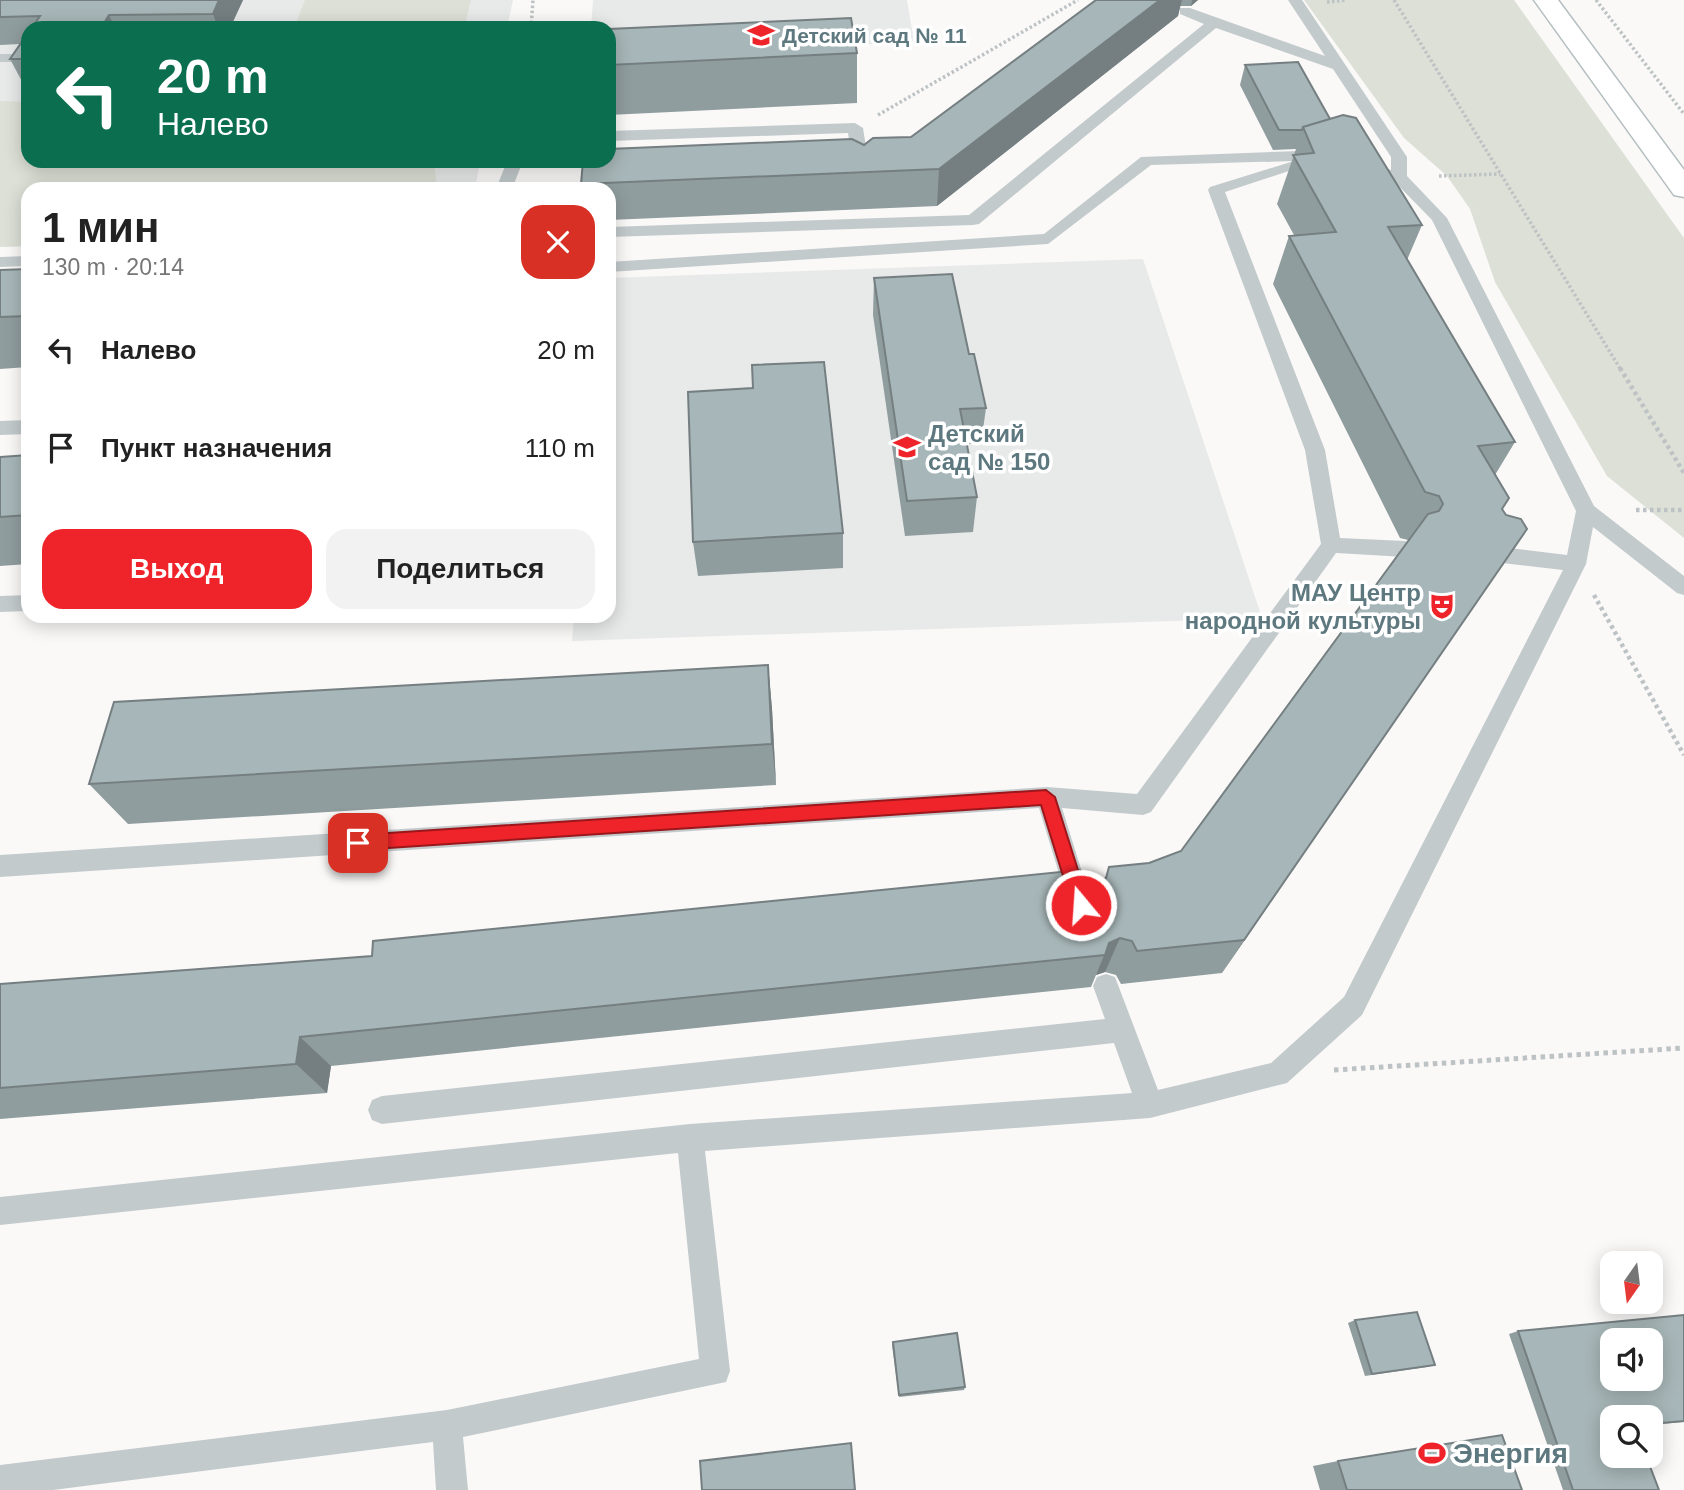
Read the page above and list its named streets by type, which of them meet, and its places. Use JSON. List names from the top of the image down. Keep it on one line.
{"places":{"school or university":["Детский сад № 11","Детский сад № 150"],"theatre":["МАУ Центр народной культуры"],"sports":["Энергия"]},"north":"bottom","page":{"turn":["20 m","Налево"],"heading":["1 мин","130 m · 20:14"],"list":[{"name":"Налево","value":"20 m"},{"name":"Пункт назначения","value":"110 m"}],"buttons":["Выход","Поделиться"]}}
